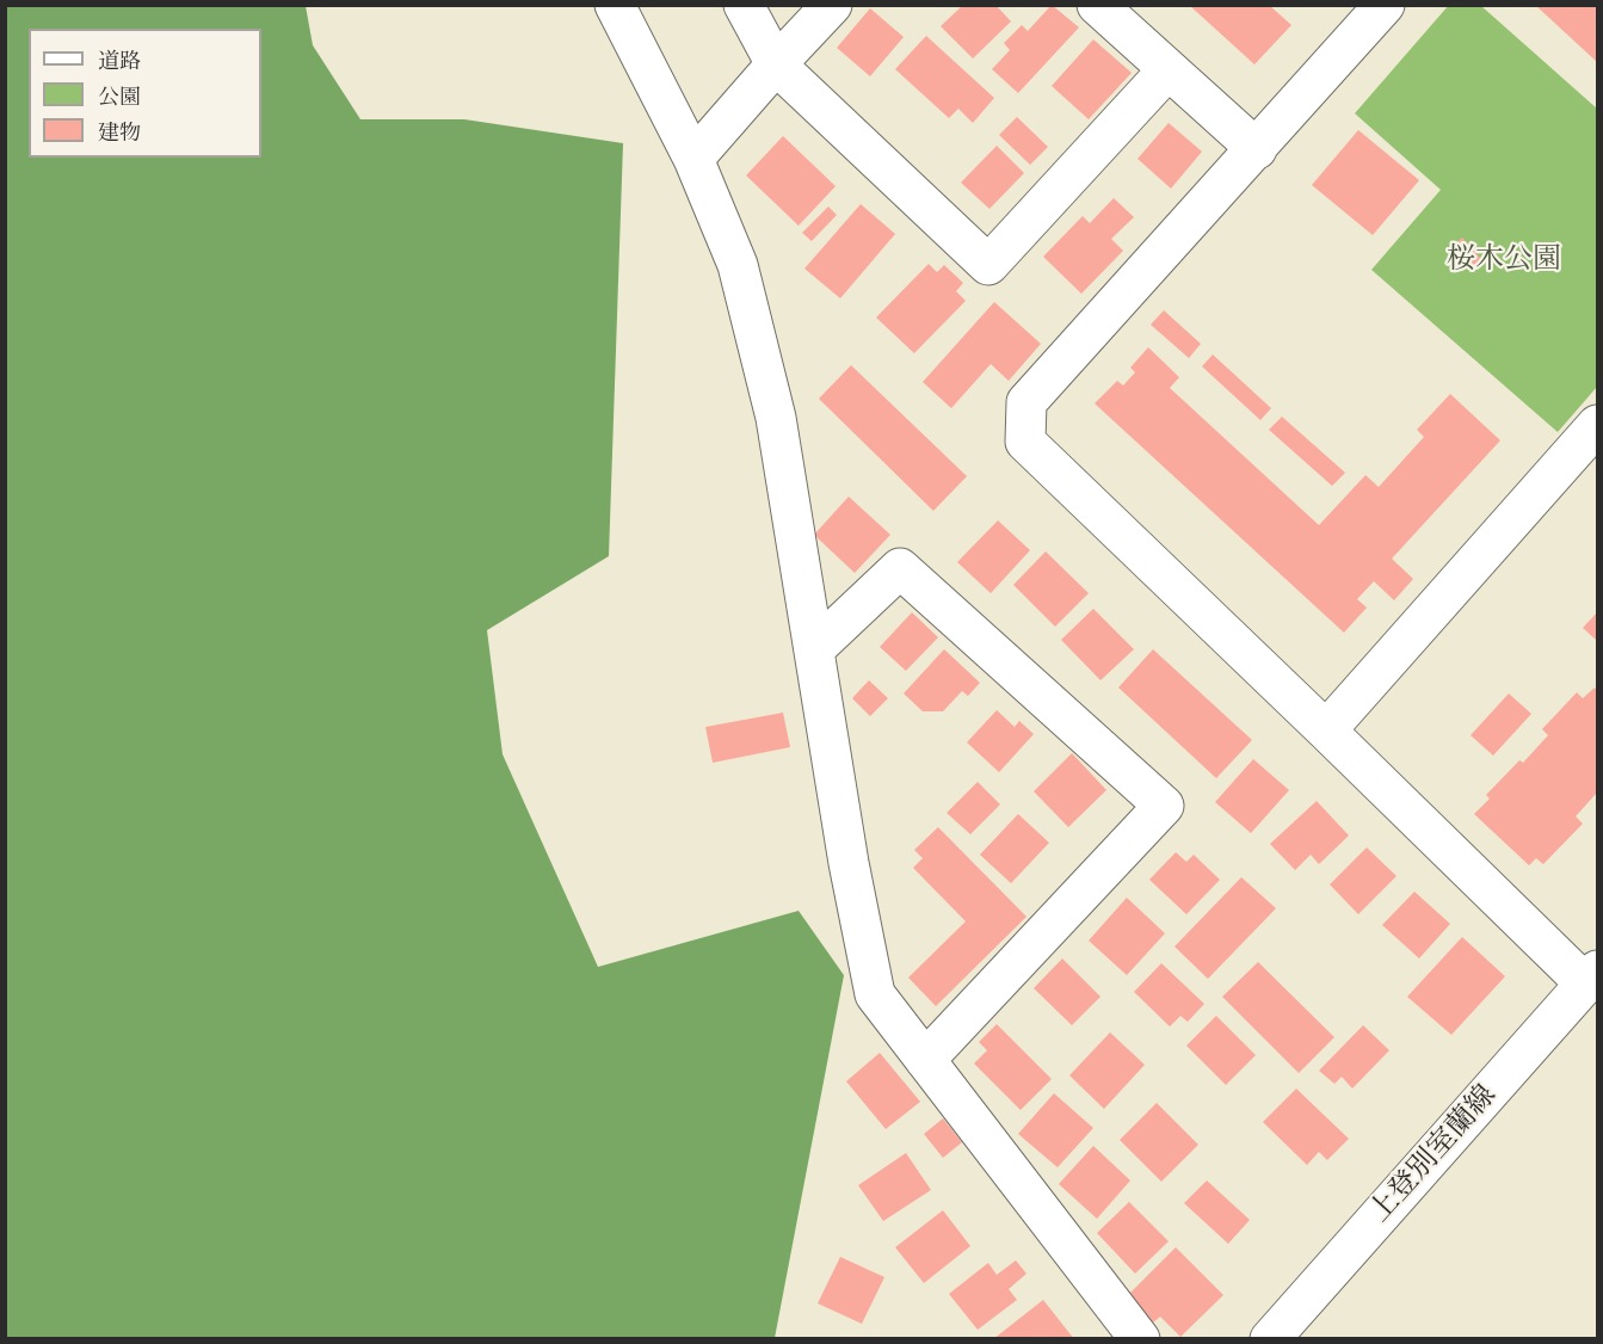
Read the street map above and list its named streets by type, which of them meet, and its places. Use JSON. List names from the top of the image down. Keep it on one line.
{"streets":{"street":["上登別室蘭線"]},"parks":["桜木公園"],"legend":["道路","公園","建物"]}
